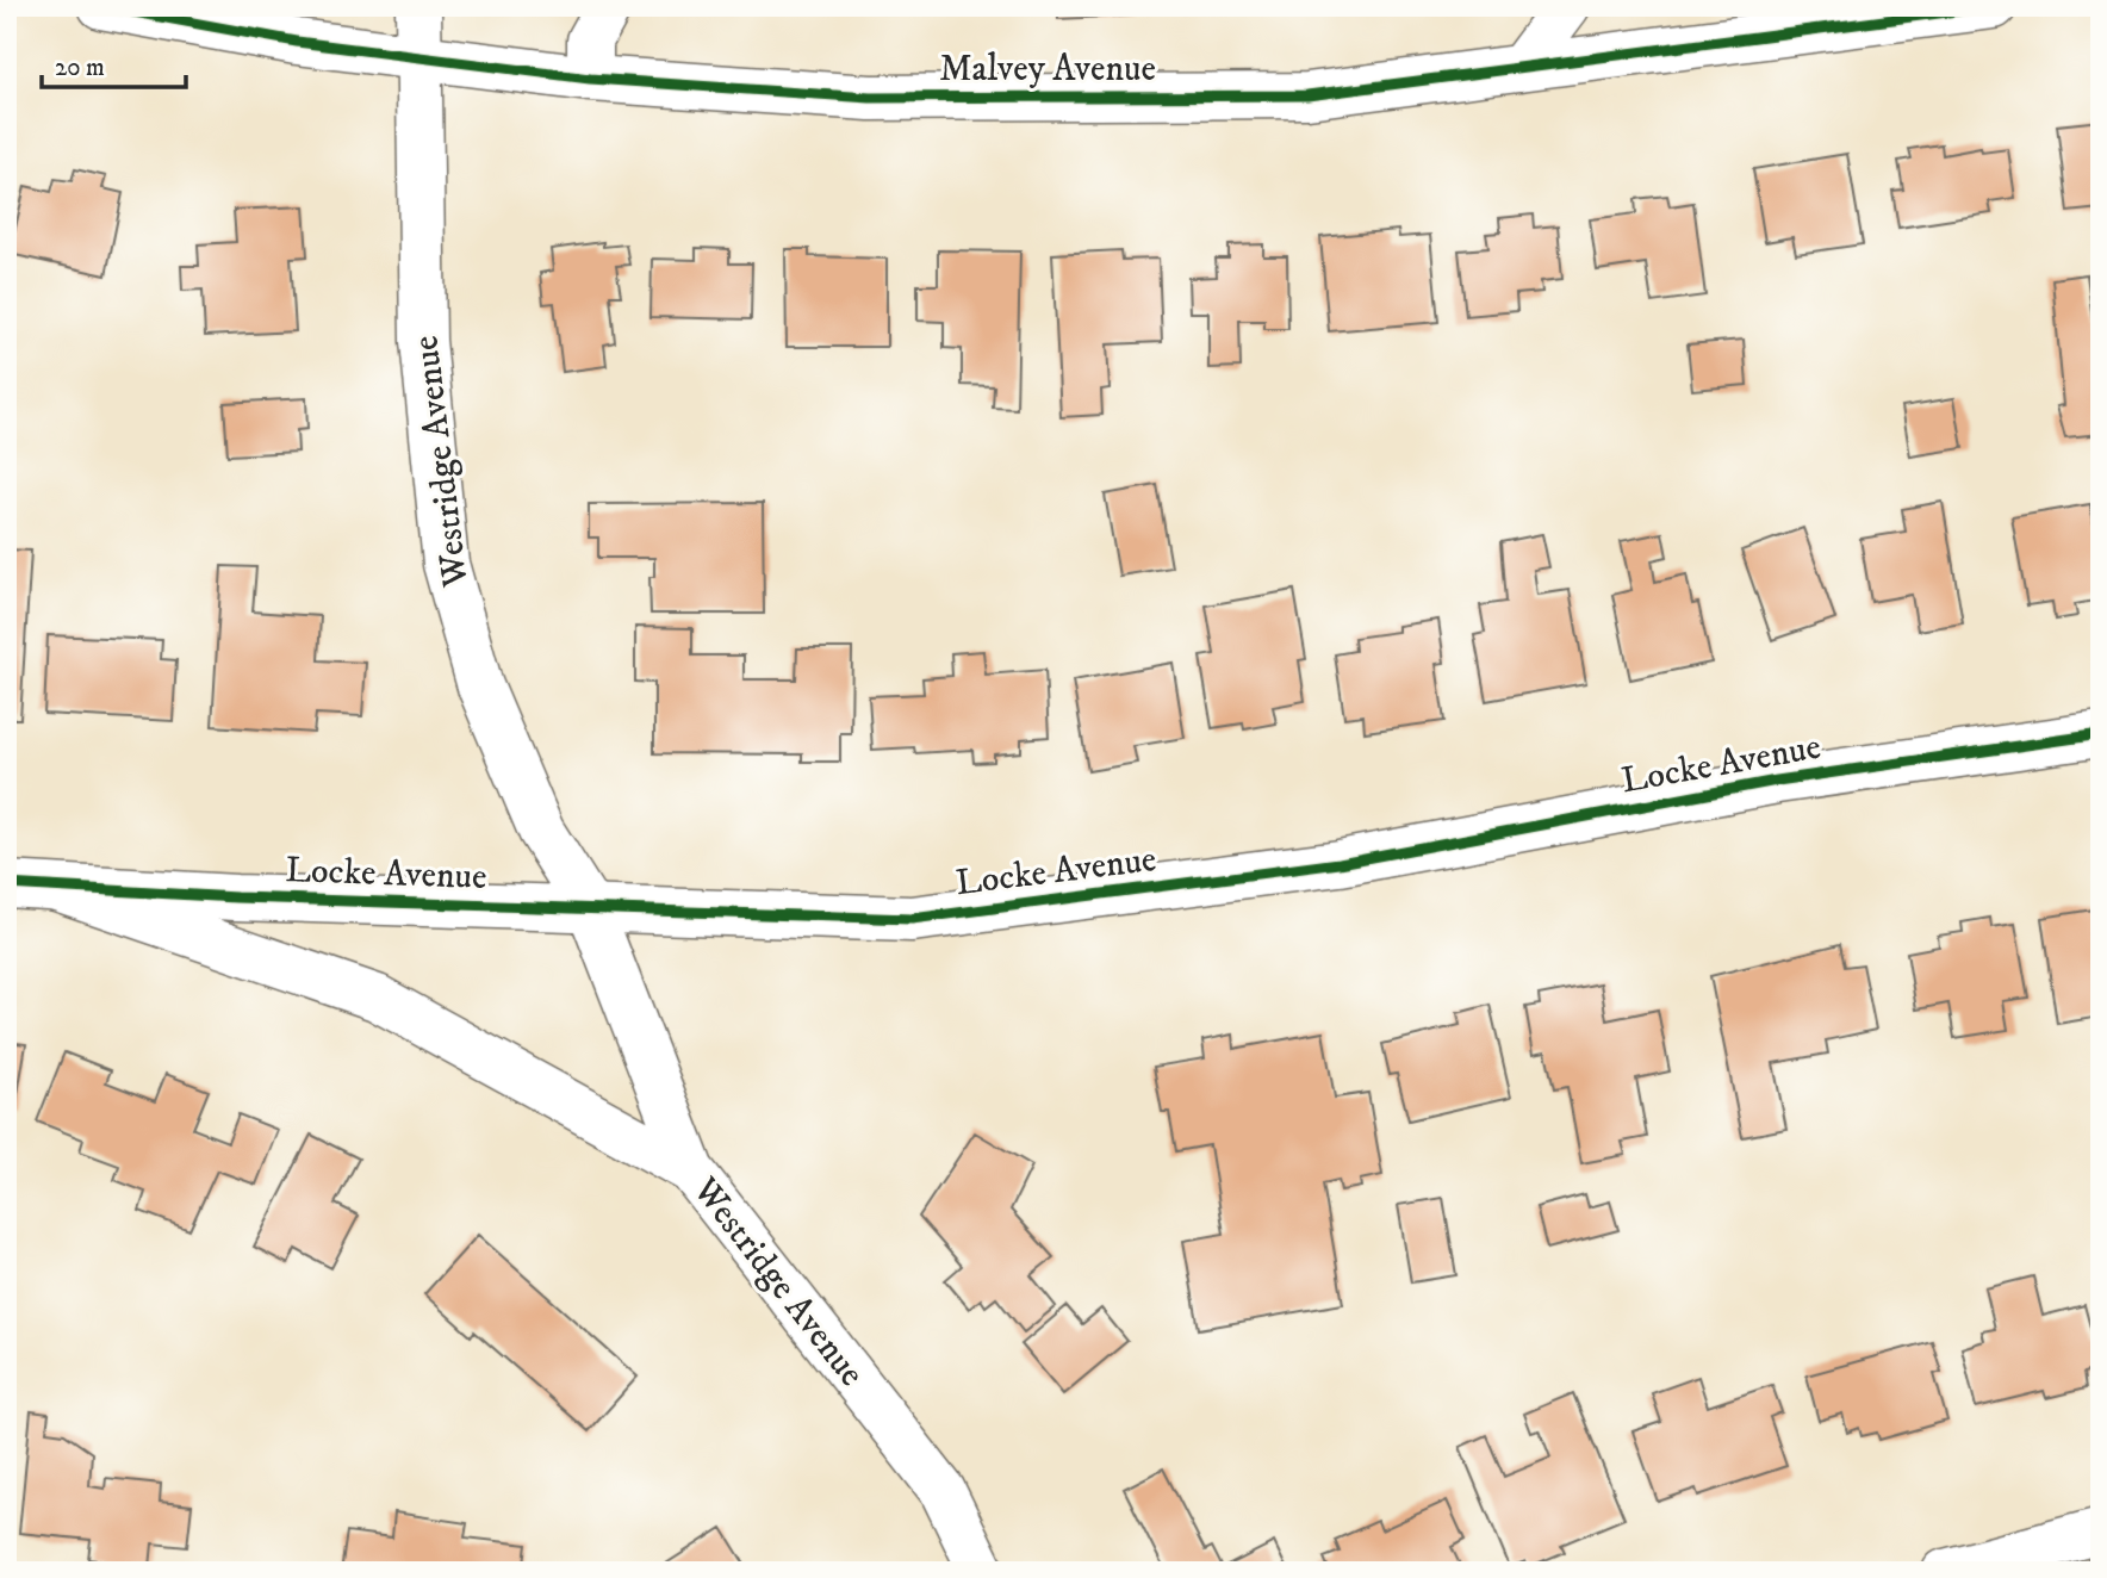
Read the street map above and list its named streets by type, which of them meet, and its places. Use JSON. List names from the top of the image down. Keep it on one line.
{"streets":{"street":["Malvey Avenue","Westridge Avenue","Locke Avenue"]},"crossings":[["Malvey Avenue","Westridge Avenue"],["Westridge Avenue","Locke Avenue"]],"scale_bar":"20 m"}
